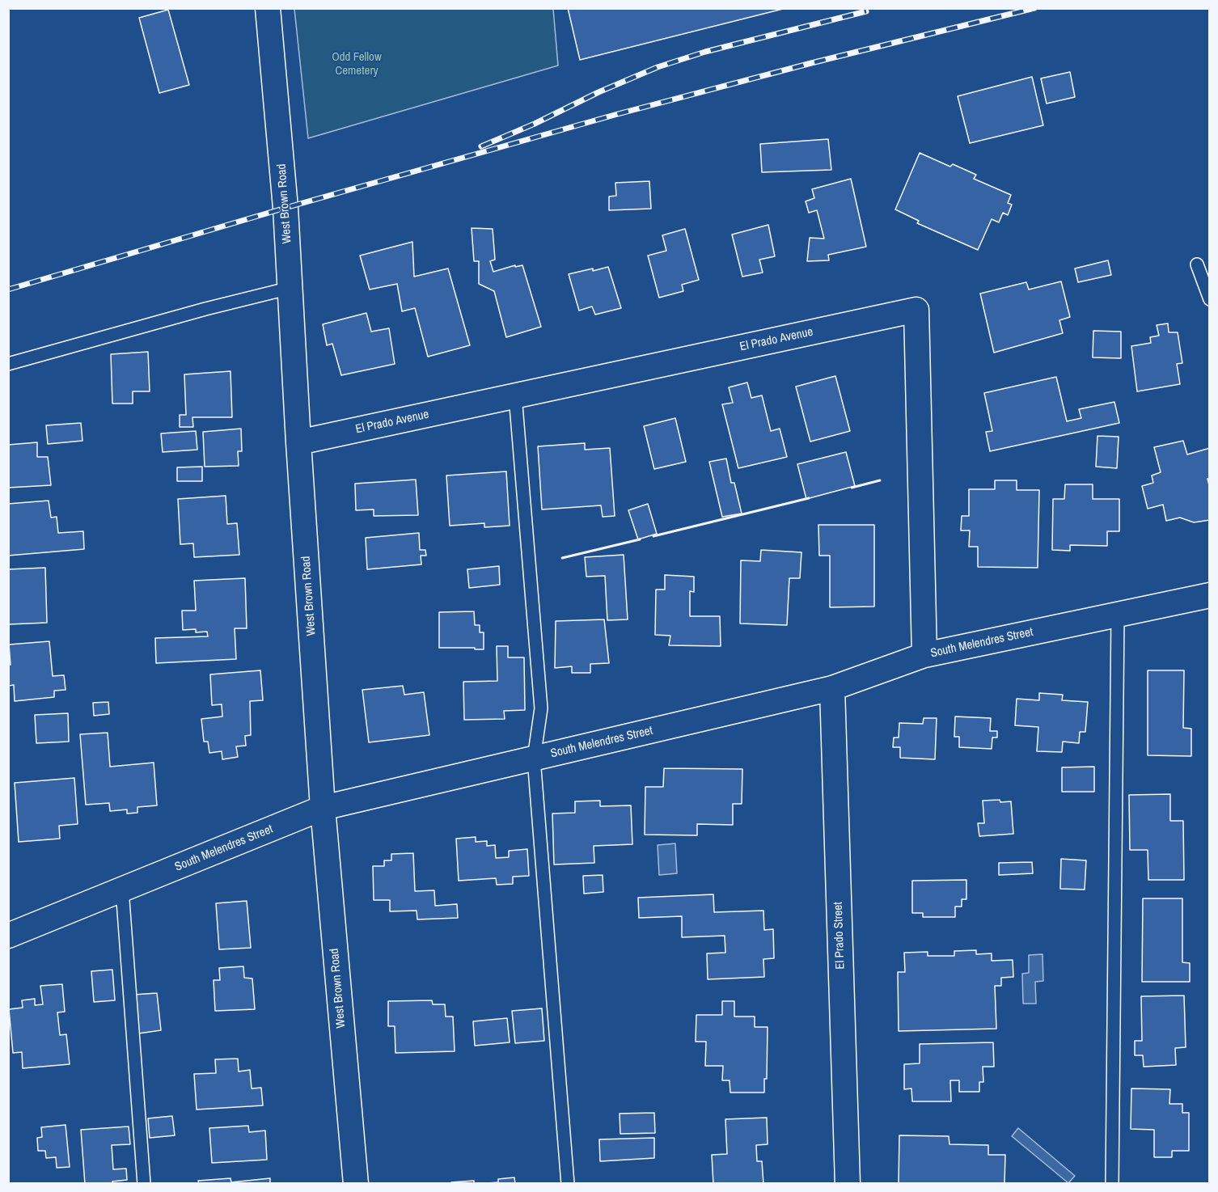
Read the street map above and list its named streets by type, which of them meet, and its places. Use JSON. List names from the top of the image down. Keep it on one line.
{"streets":{"street":["West Brown Road","El Prado Avenue","South Melendres Street","El Prado Street"]},"crossings":[["West Brown Road","El Prado Avenue"],["West Brown Road","South Melendres Street"],["El Prado Avenue","South Melendres Street"],["South Melendres Street","El Prado Street"]],"parks":["Odd Fellow Cemetery"]}
